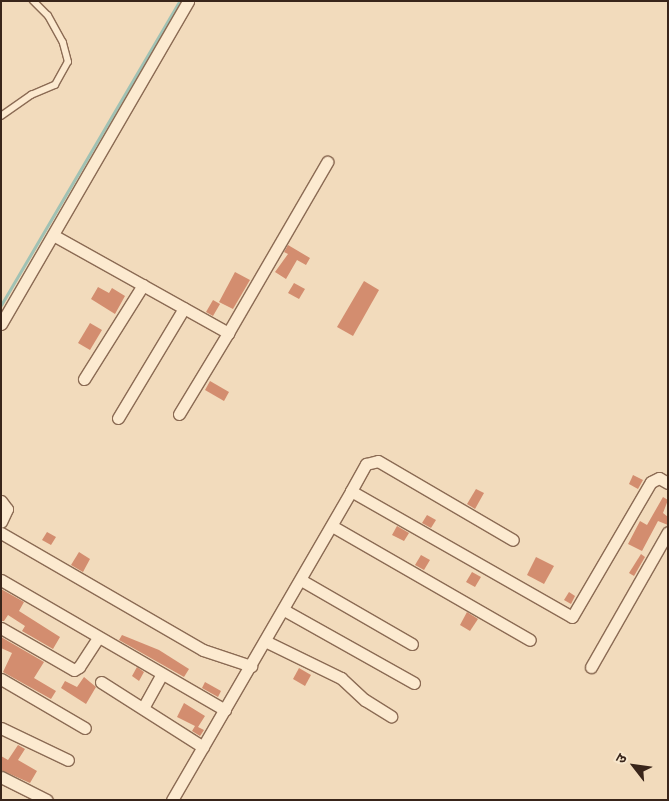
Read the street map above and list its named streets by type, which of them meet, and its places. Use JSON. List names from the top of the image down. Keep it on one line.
{"north":"top left"}
